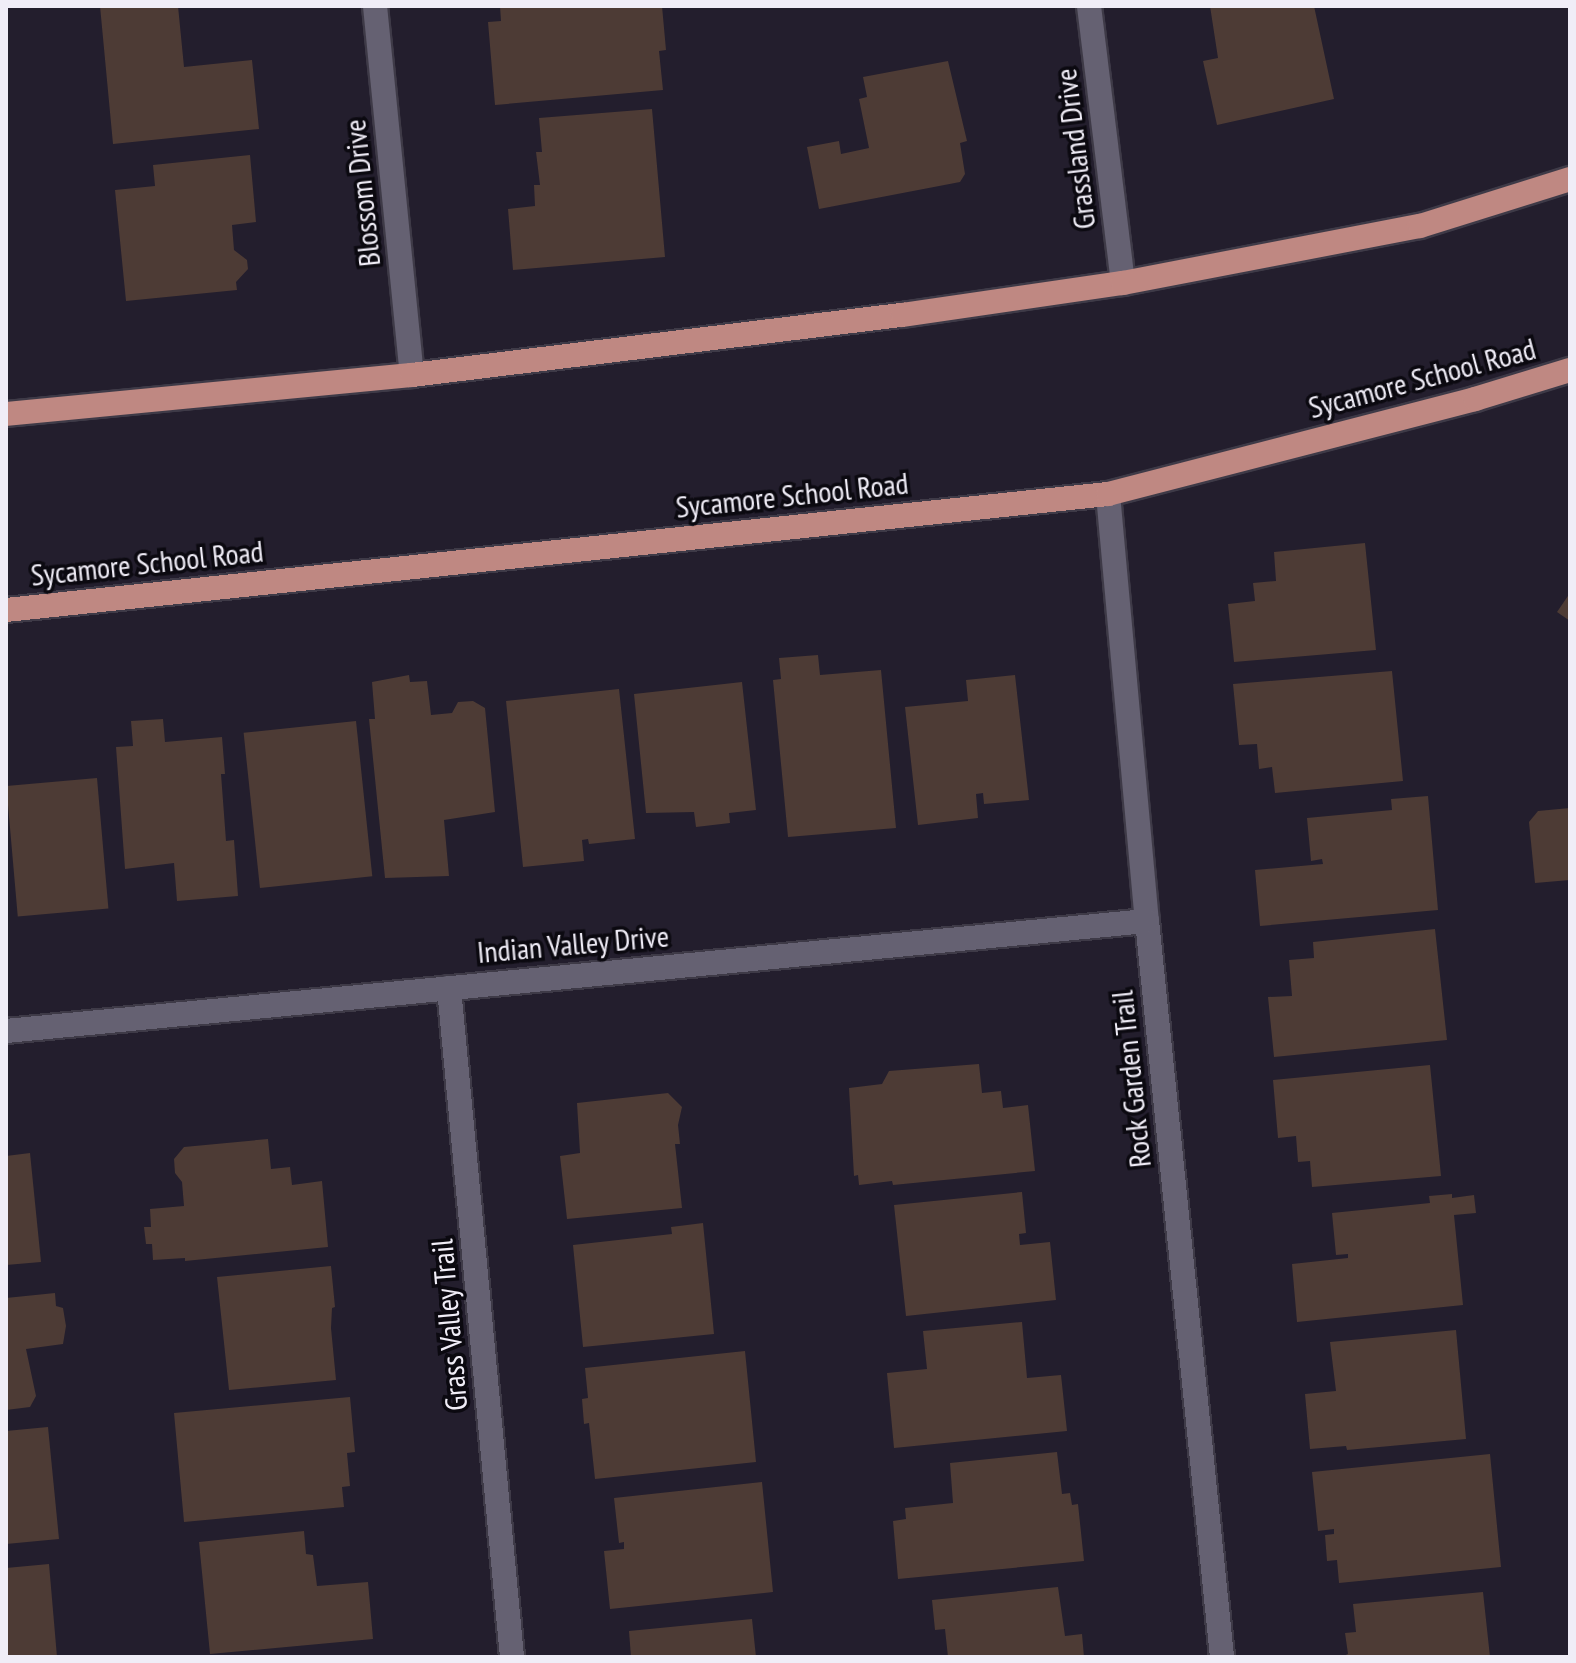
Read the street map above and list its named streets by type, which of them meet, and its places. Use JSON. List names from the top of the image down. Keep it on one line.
{"streets":{"main road":["Sycamore School Road"],"street":["Grassland Drive","Blossom Drive","Indian Valley Drive","Rock Garden Trail","Grass Valley Trail"]},"crossings":[["Sycamore School Road","Rock Garden Trail"],["Indian Valley Drive","Rock Garden Trail"],["Indian Valley Drive","Grass Valley Trail"]]}
